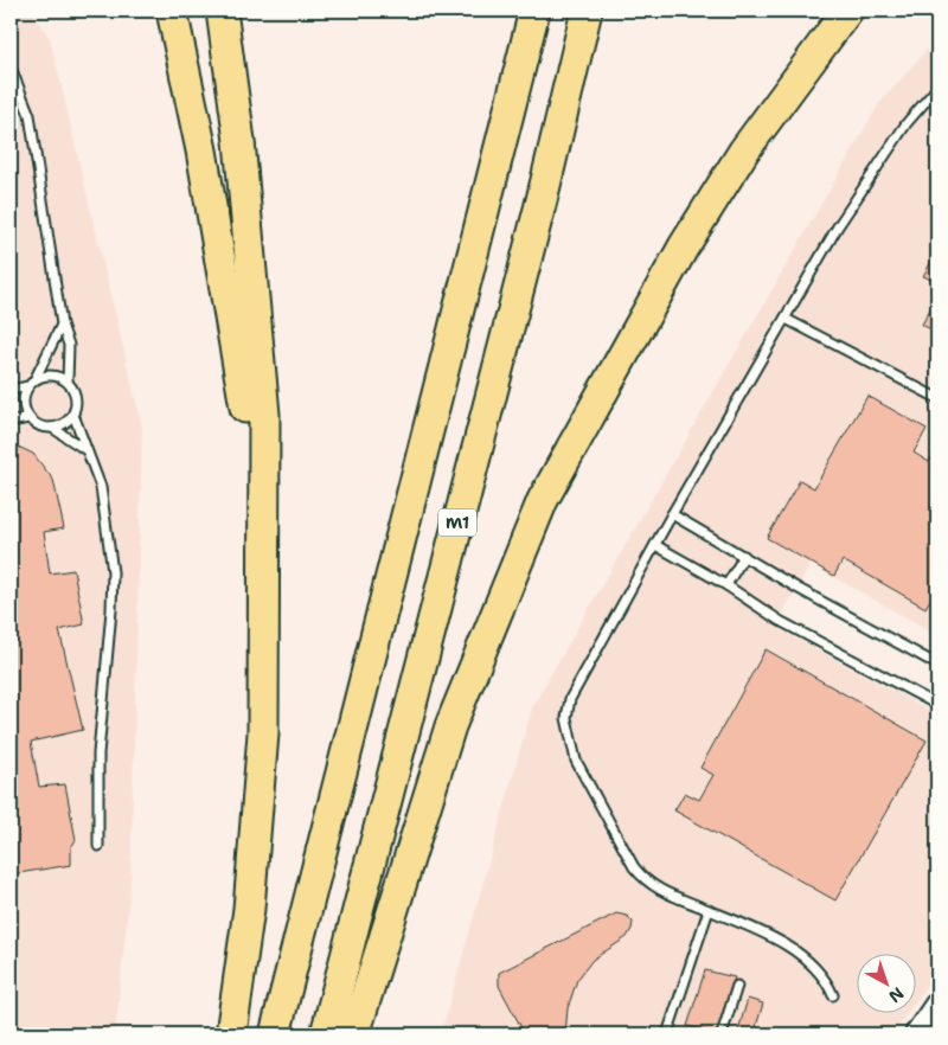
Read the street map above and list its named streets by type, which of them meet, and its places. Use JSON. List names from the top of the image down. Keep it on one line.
{"streets":{"highway":["M1"]},"north":"bottom right"}
